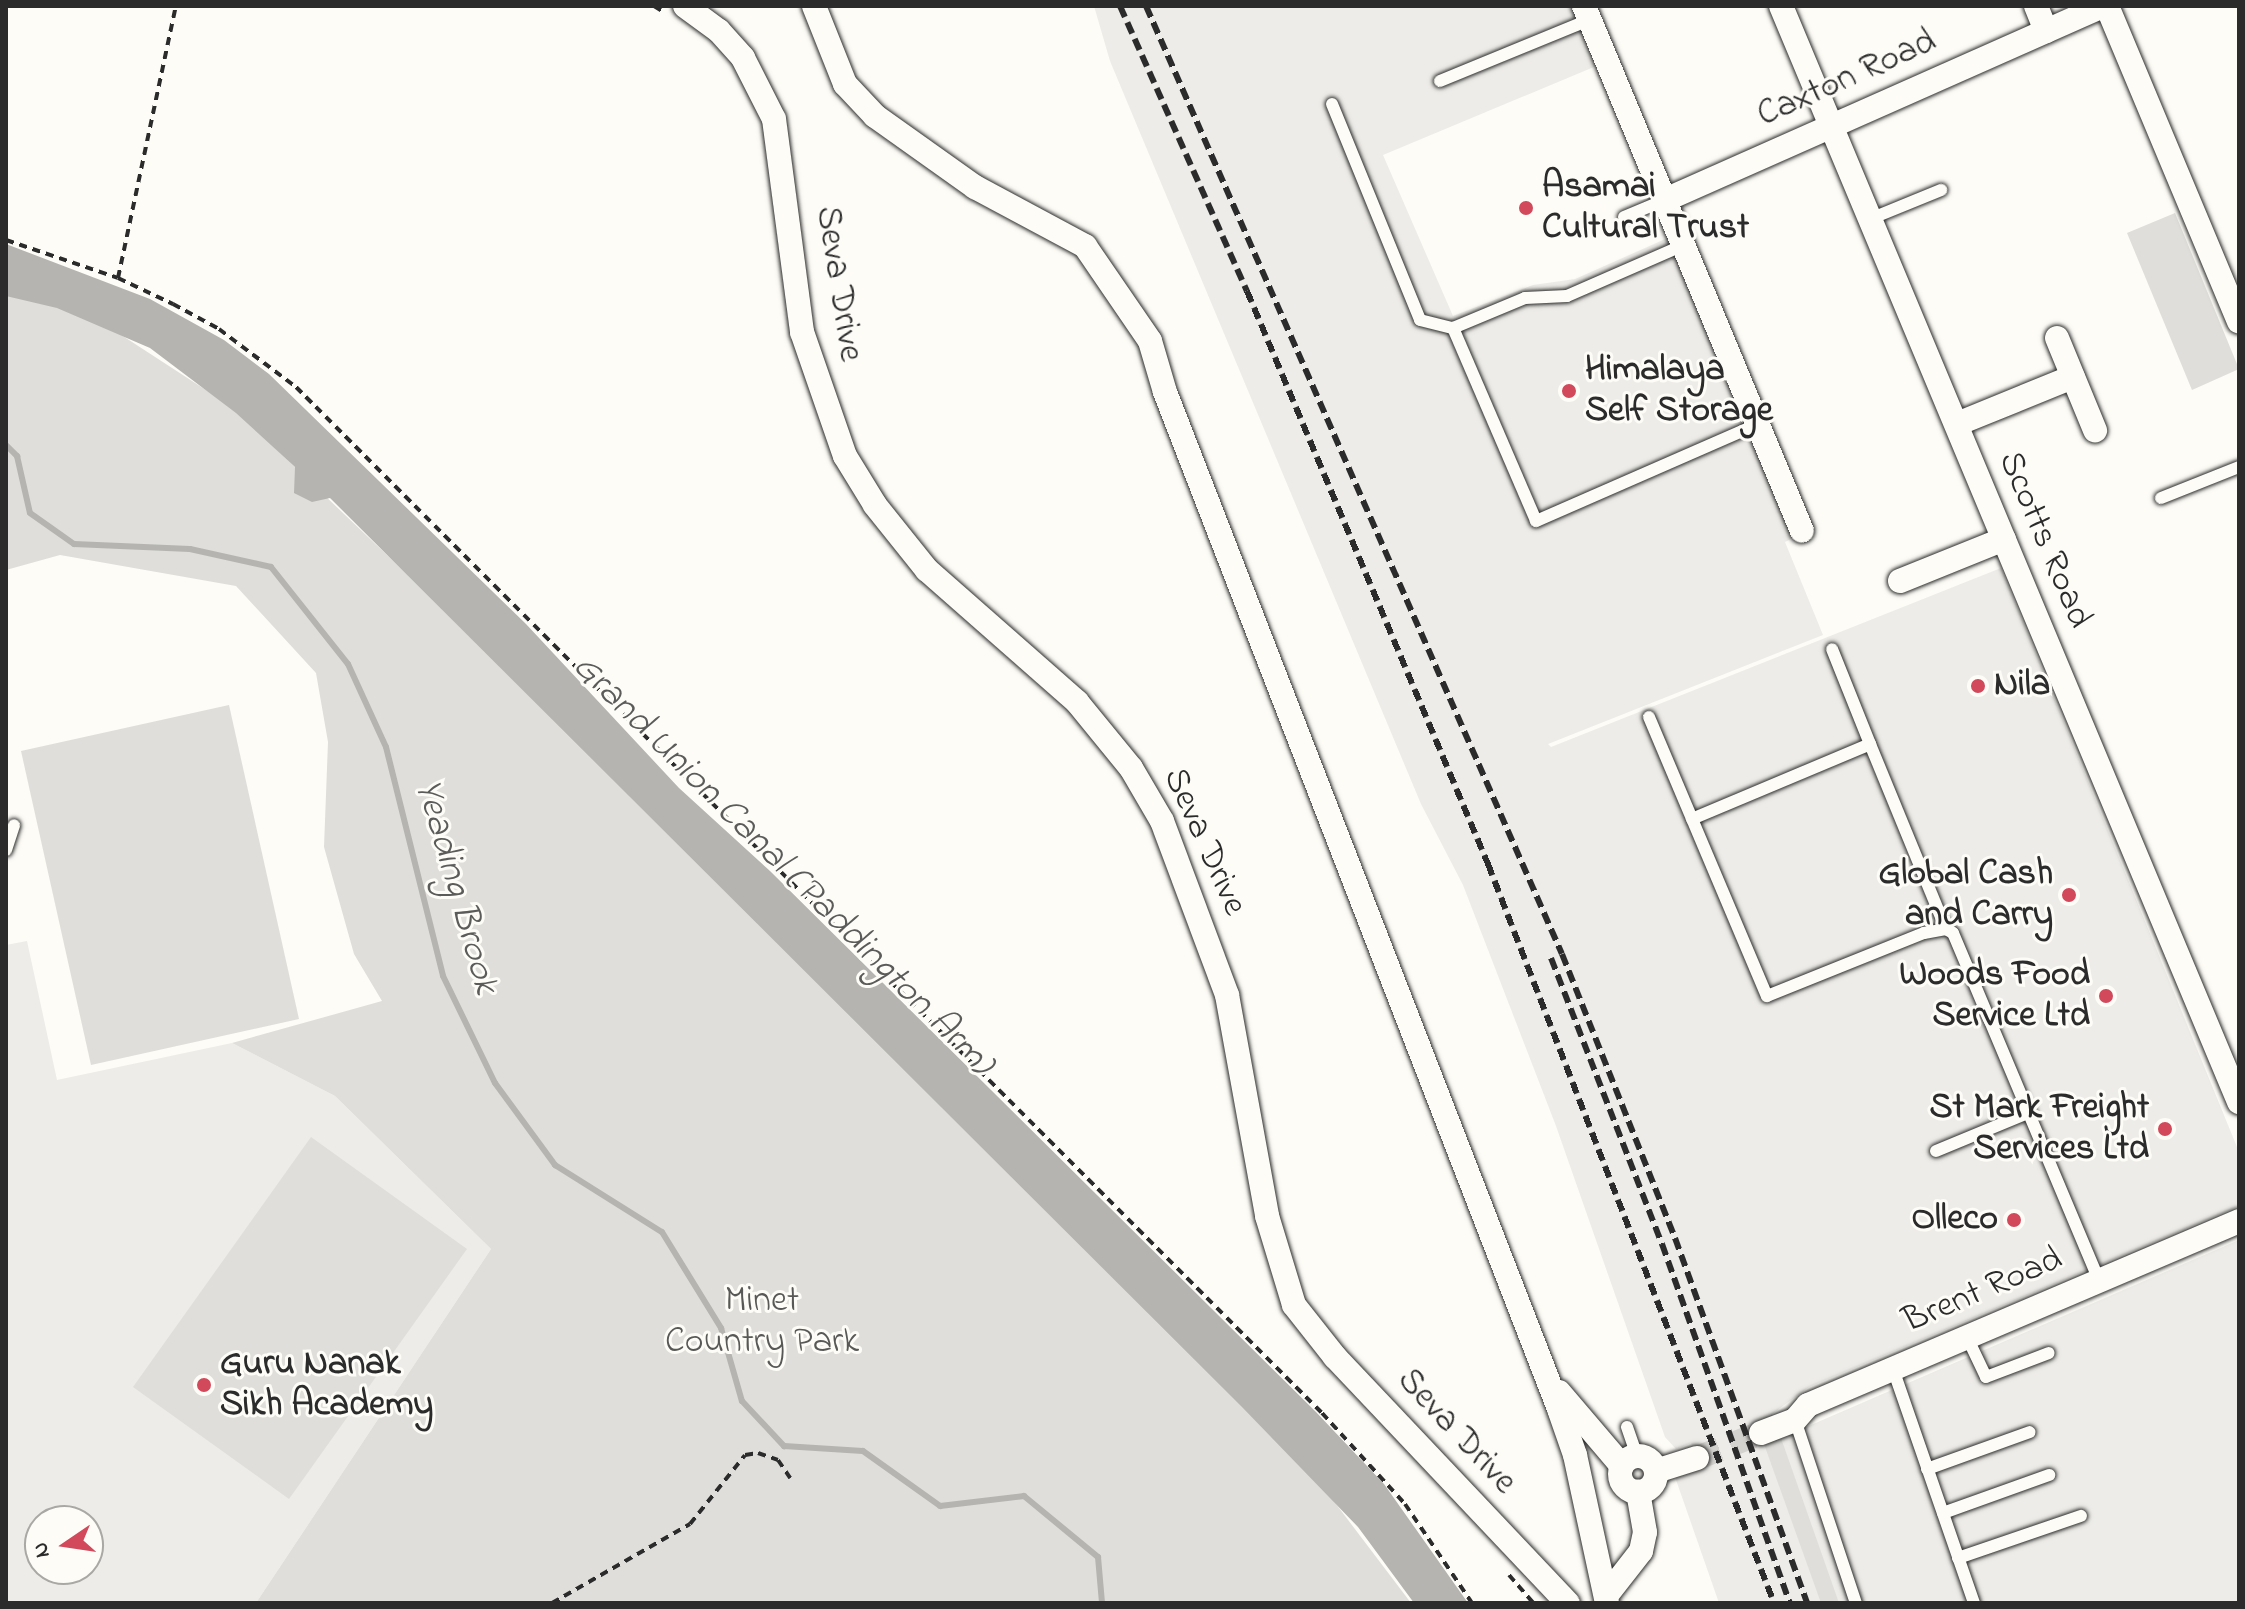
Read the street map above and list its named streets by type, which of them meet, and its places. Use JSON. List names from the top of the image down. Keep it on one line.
{"streets":{"street":["Caxton Road","Seva Drive","Scotts Road","Brent Road"]},"crossings":[["Caxton Road","Scotts Road"]],"water":["Grand Union Canal (Paddington Arm)","Yeading Brook"],"parks":["Minet Country Park"],"places":["Asamai Cultural Trust","Himalaya Self Storage","Nila","Global Cash and Carry","Woods Food Service Ltd","St Mark Freight Services Ltd","Olleco","Guru Nanak Sikh Academy"],"north":"left"}
